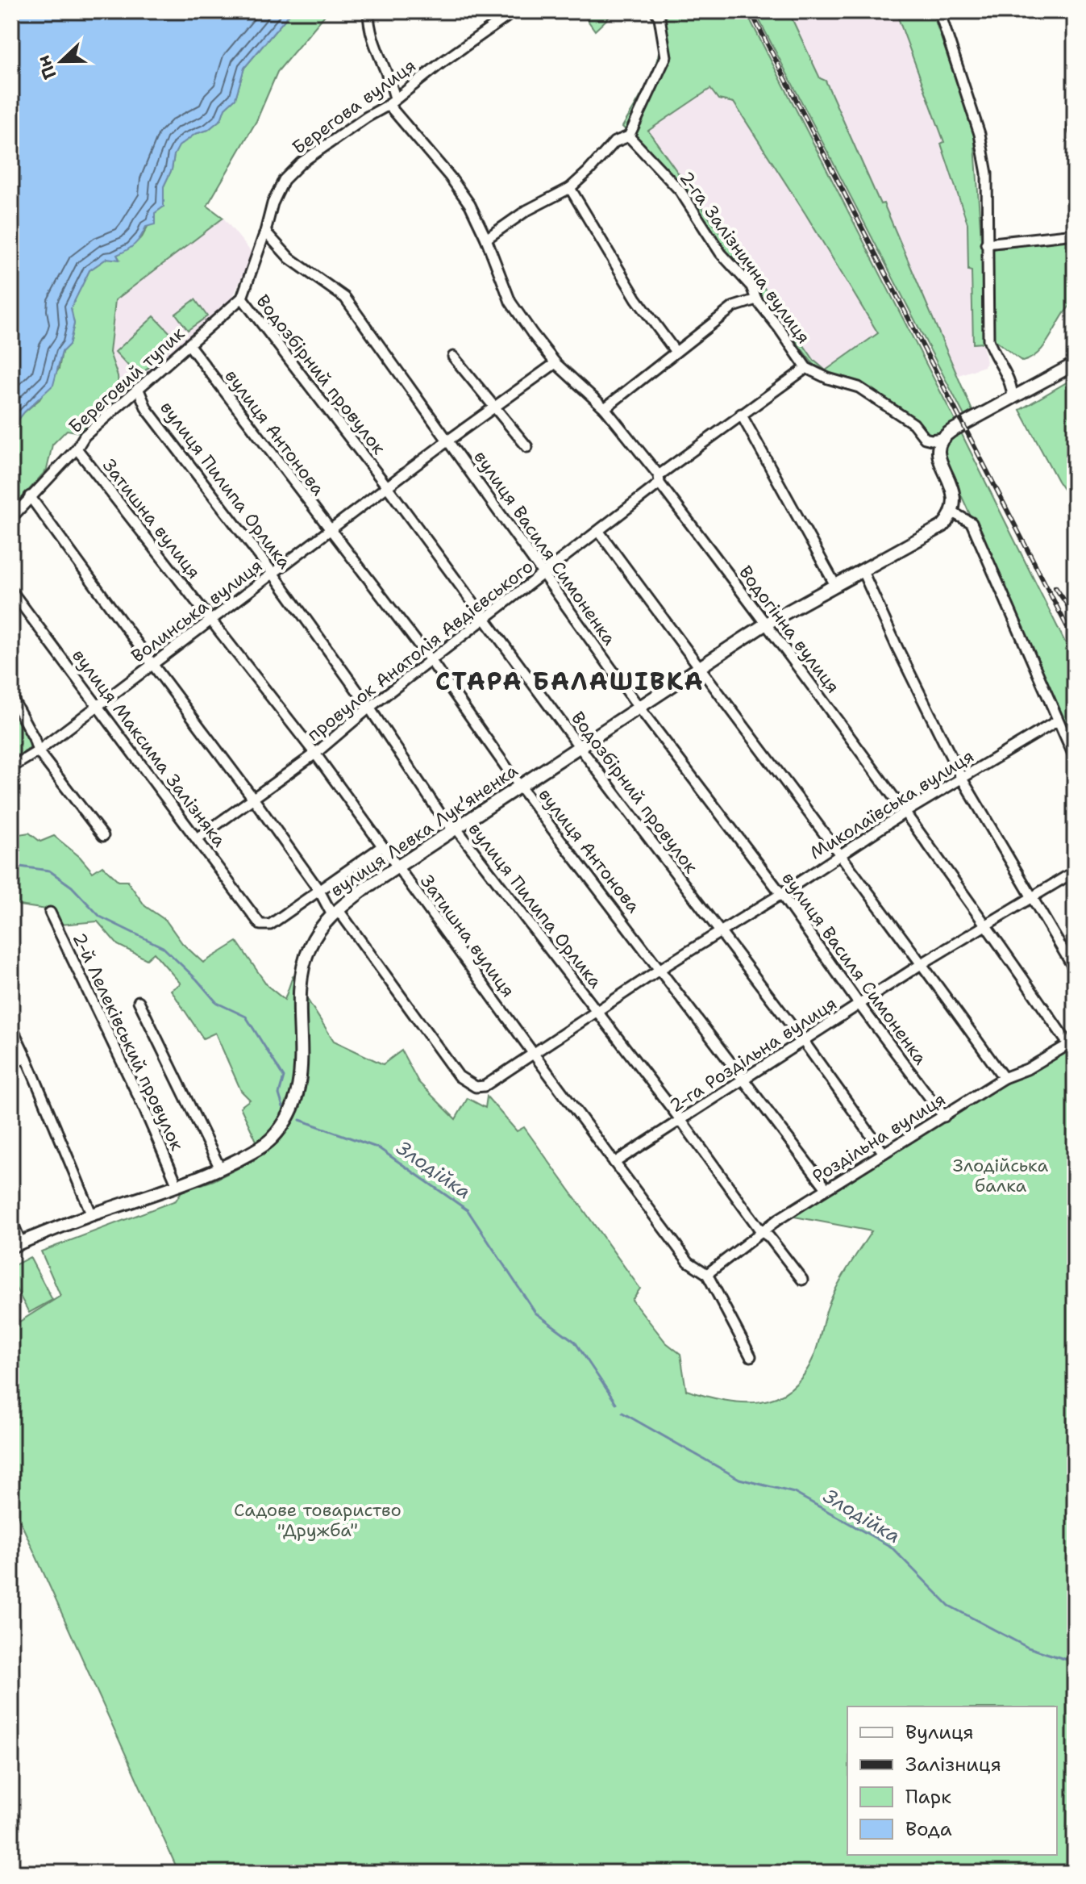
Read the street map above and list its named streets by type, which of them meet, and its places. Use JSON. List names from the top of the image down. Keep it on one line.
{"streets":{"street":["Берегова вулиця","2-га Залізнична вулиця","Водозбірний провулок","Береговий тупик","вулиця Антонова","вулиця Пилипа Орлика","Затишна вулиця","вулиця Василя Симоненка","Волинська вулиця","Водогінна вулиця","провулок Анатолія Авдієвського","вулиця Максима Залізняка","Миколаївська вулиця","вулиця Левка Лукʼяненка","2-й Лелеківський провулок","2-га Роздільна вулиця","Роздільна вулиця"]},"crossings":[["Берегова вулиця","Водозбірний провулок"],["Берегова вулиця","Береговий тупик"],["Берегова вулиця","вулиця Василя Симоненка"],["Берегова вулиця","Водогінна вулиця"],["2-га Залізнична вулиця","провулок Анатолія Авдієвського"],["Водозбірний провулок","Береговий тупик"],["Водозбірний провулок","Волинська вулиця"],["Водозбірний провулок","провулок Анатолія Авдієвського"],["Водозбірний провулок","Миколаївська вулиця"],["Водозбірний провулок","вулиця Левка Лукʼяненка"],["Водозбірний провулок","2-га Роздільна вулиця"],["Водозбірний провулок","Роздільна вулиця"],["Береговий тупик","вулиця Антонова"],["Береговий тупик","вулиця Пилипа Орлика"],["Береговий тупик","Затишна вулиця"],["вулиця Антонова","Волинська вулиця"],["вулиця Антонова","провулок Анатолія Авдієвського"],["вулиця Антонова","Миколаївська вулиця"],["вулиця Антонова","вулиця Левка Лукʼяненка"],["вулиця Антонова","2-га Роздільна вулиця"],["вулиця Антонова","Роздільна вулиця"],["вулиця Пилипа Орлика","Волинська вулиця"],["вулиця Пилипа Орлика","провулок Анатолія Авдієвського"],["вулиця Пилипа Орлика","Миколаївська вулиця"],["вулиця Пилипа Орлика","вулиця Левка Лукʼяненка"],["вулиця Пилипа Орлика","2-га Роздільна вулиця"],["вулиця Пилипа Орлика","Роздільна вулиця"],["Затишна вулиця","Волинська вулиця"],["Затишна вулиця","провулок Анатолія Авдієвського"],["Затишна вулиця","Миколаївська вулиця"],["Затишна вулиця","вулиця Левка Лукʼяненка"],["Затишна вулиця","2-га Роздільна вулиця"],["Затишна вулиця","Роздільна вулиця"],["вулиця Василя Симоненка","Волинська вулиця"],["вулиця Василя Симоненка","провулок Анатолія Авдієвського"],["вулиця Василя Симоненка","Миколаївська вулиця"],["вулиця Василя Симоненка","вулиця Левка Лукʼяненка"],["вулиця Василя Симоненка","2-га Роздільна вулиця"],["вулиця Василя Симоненка","Роздільна вулиця"],["Волинська вулиця","Водогінна вулиця"],["Волинська вулиця","вулиця Максима Залізняка"],["Водогінна вулиця","провулок Анатолія Авдієвського"],["Водогінна вулиця","Миколаївська вулиця"],["Водогінна вулиця","вулиця Левка Лукʼяненка"],["Водогінна вулиця","2-га Роздільна вулиця"],["Водогінна вулиця","Роздільна вулиця"],["провулок Анатолія Авдієвського","вулиця Максима Залізняка"],["Миколаївська вулиця","вулиця Левка Лукʼяненка"],["вулиця Левка Лукʼяненка","2-й Лелеківський провулок"]],"districts":["СТАРА БАЛАШІВКА"],"water":["Злодійка"],"parks":["Злодійська балка","Садове товариство \"Дружба\""],"legend":["Вулиця","Залізниця","Парк","Вода"],"north":"left"}
